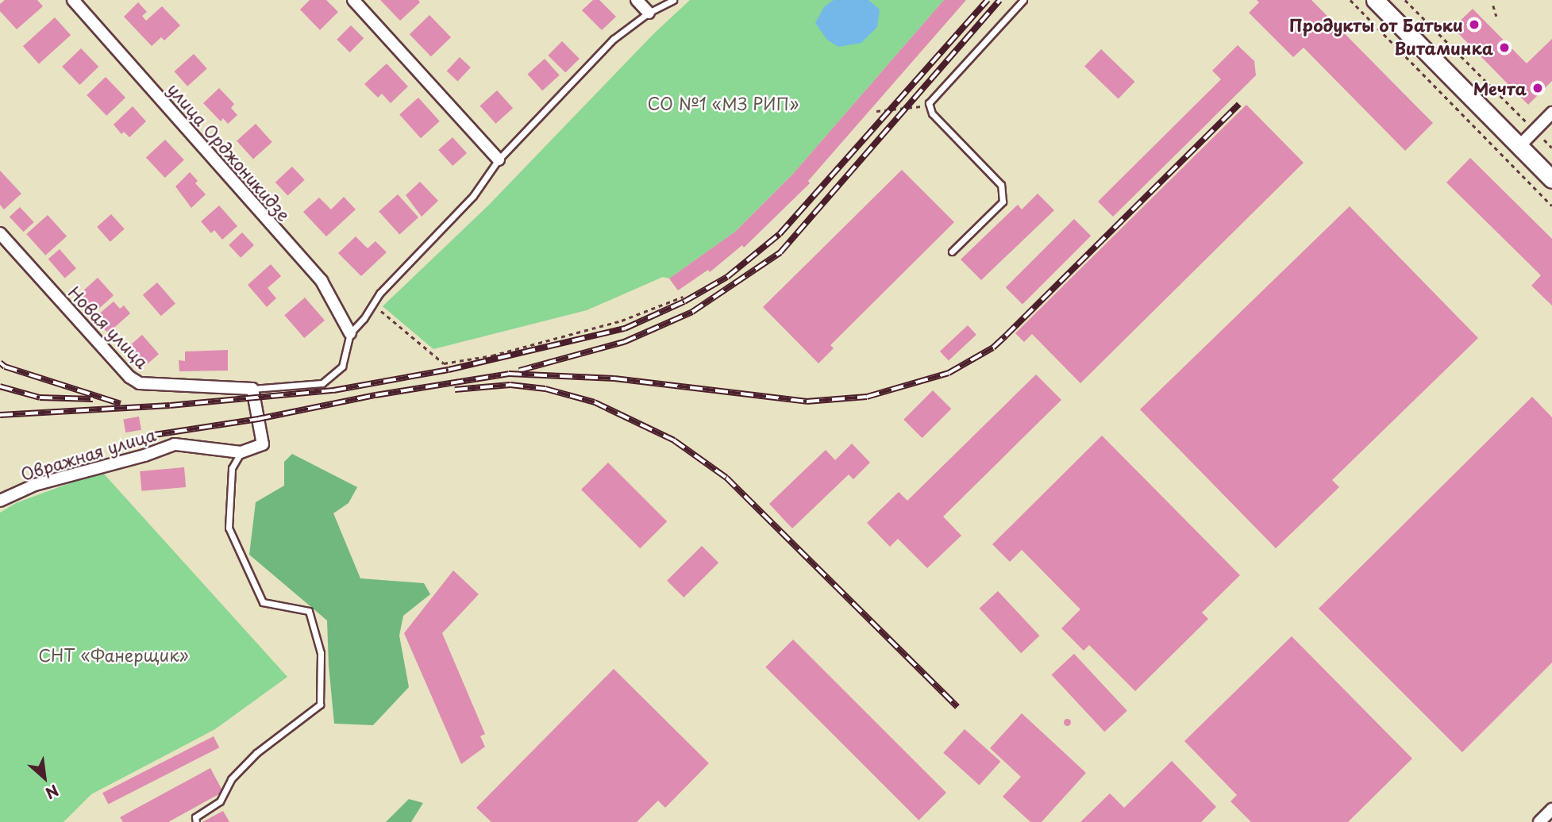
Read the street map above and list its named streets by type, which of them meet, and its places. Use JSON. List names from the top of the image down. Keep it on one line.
{"streets":{"street":["улица Орджоникидзе","Новая улица","Овражная улица"]},"parks":["СО №1 «МЗ РИП»","СНТ «Фанерщик»"],"places":["Продукты от Батьки","Витаминка","Мечта"],"north":"bottom right"}
